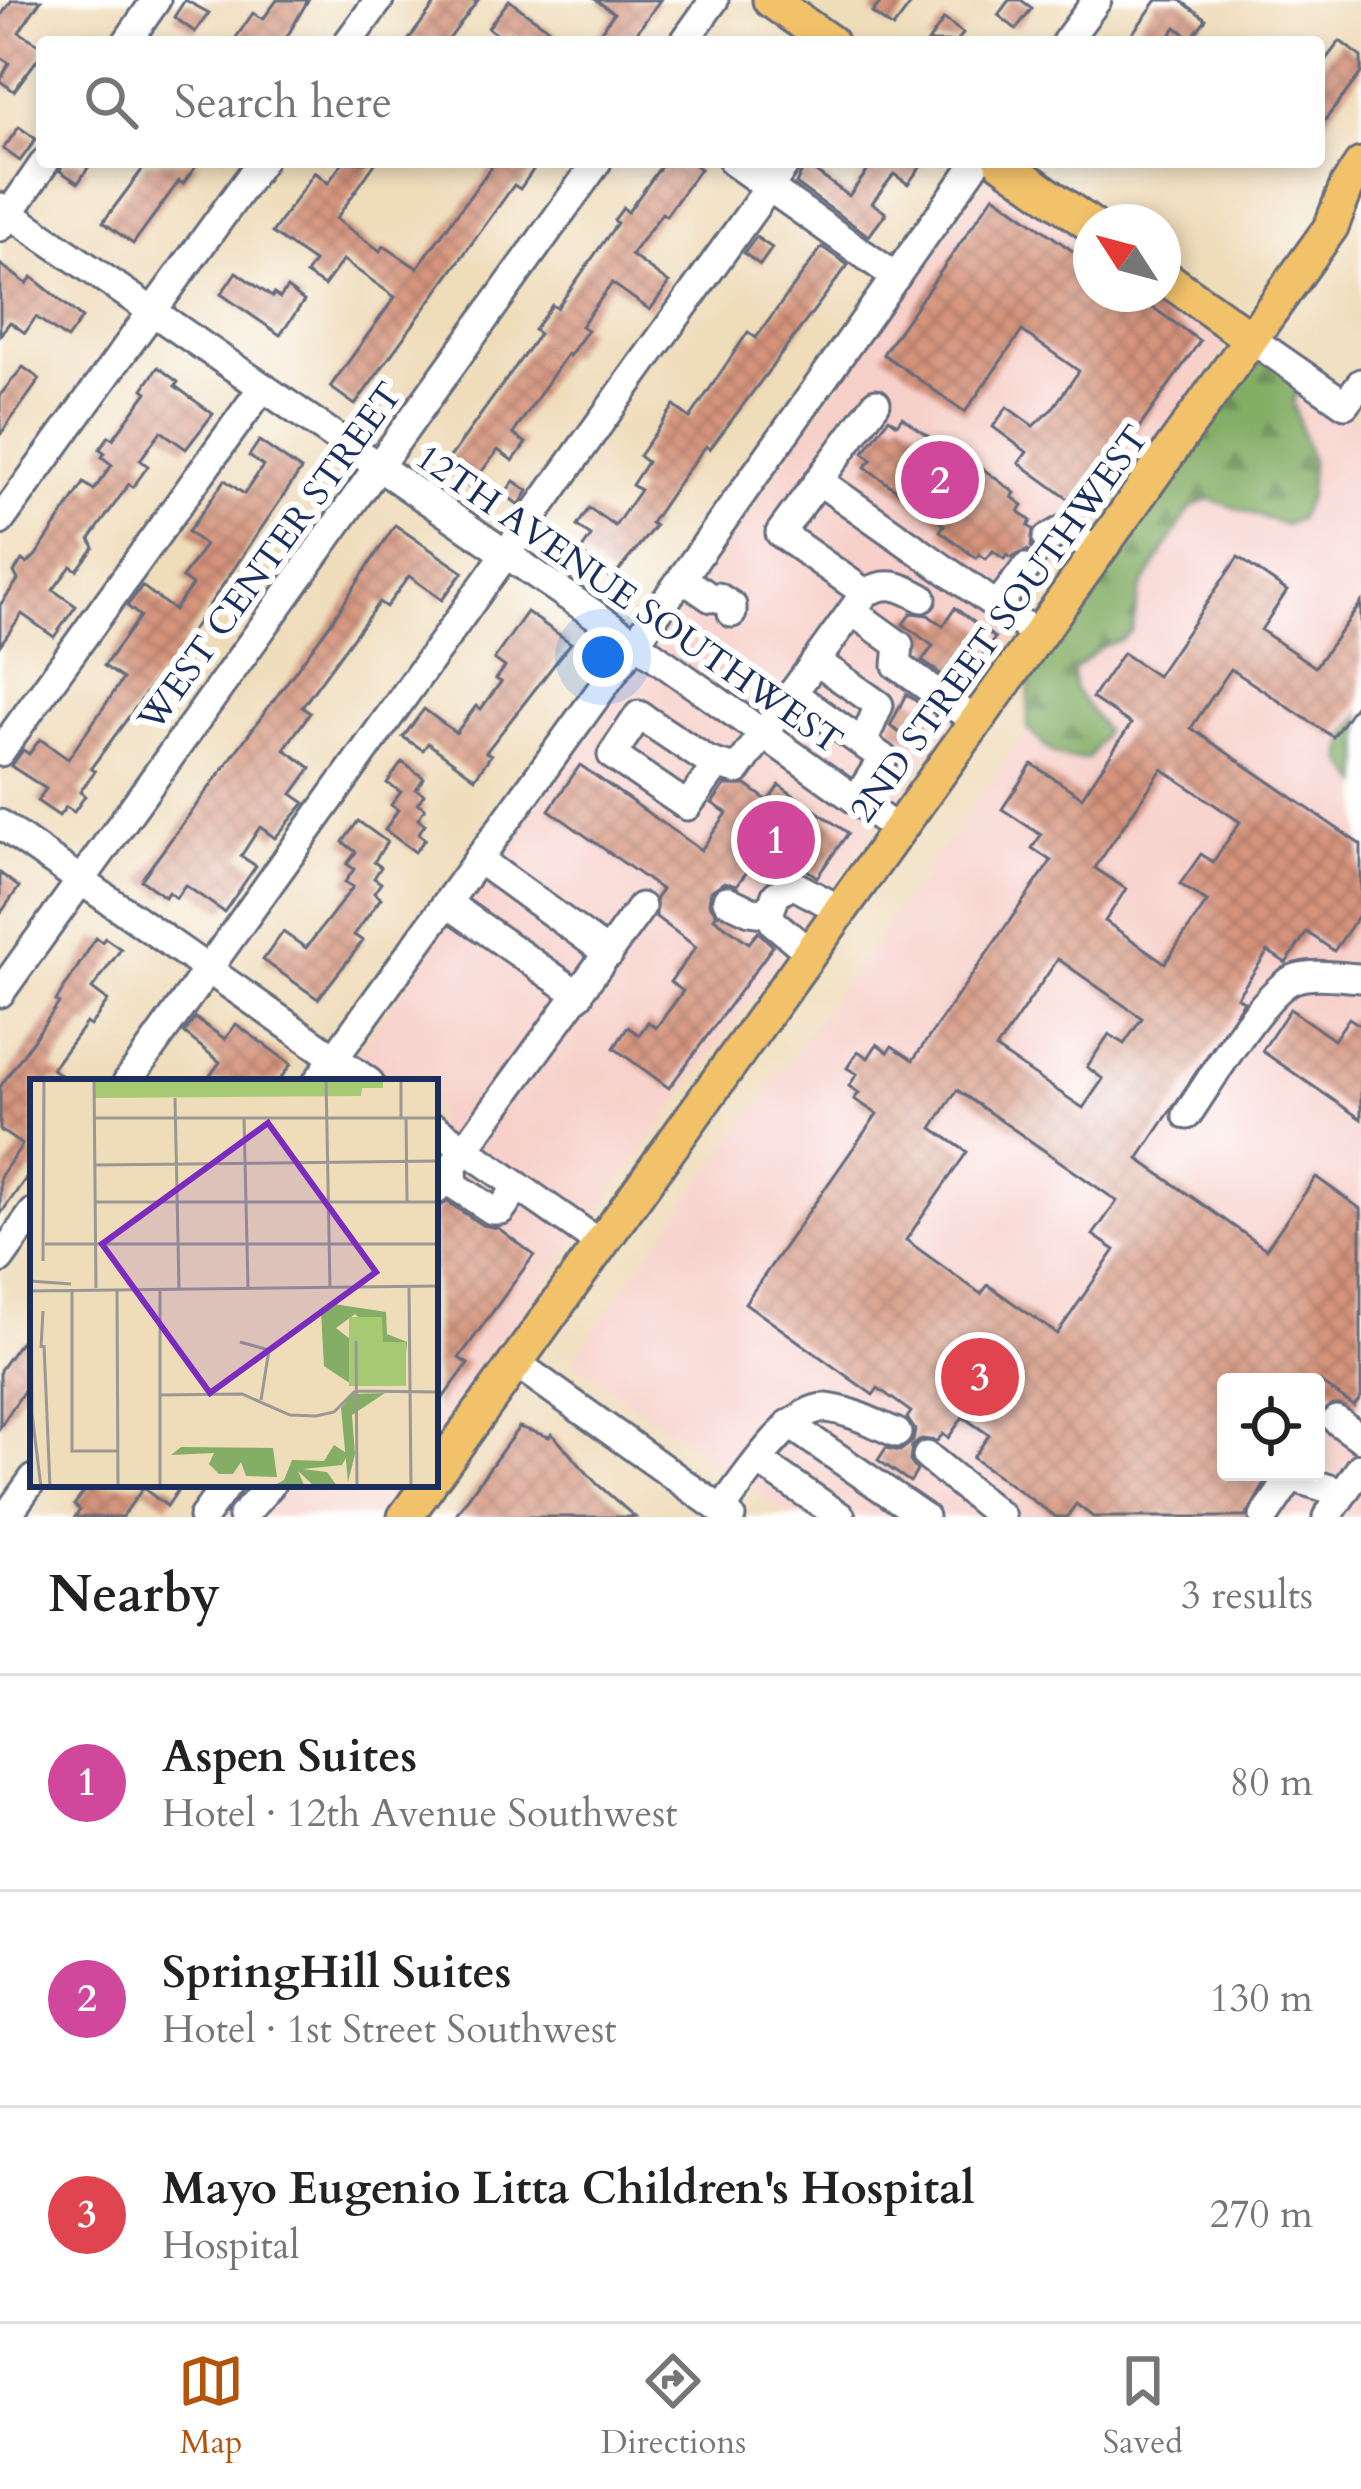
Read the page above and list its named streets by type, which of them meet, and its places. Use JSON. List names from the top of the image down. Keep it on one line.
{"streets":{"main road":["2ND STREET SOUTHWEST"],"street":["WEST CENTER STREET","12TH AVENUE SOUTHWEST"]},"crossings":[["WEST CENTER STREET","12TH AVENUE SOUTHWEST"],["12TH AVENUE SOUTHWEST","2ND STREET SOUTHWEST"]],"north":"top left","page":{"search":"Search here","pins":["2","1","3"],"heading":["Nearby","3 results"],"list":[{"mark":"1","name":"Aspen Suites","note":"Hotel · 12th Avenue Southwest","value":"80 m"},{"mark":"2","name":"SpringHill Suites","note":"Hotel · 1st Street Southwest","value":"130 m"},{"mark":"3","name":"Mayo Eugenio Litta Children's Hospital","note":"Hospital","value":"270 m"}],"nav":["Map","Directions","Saved"]}}
